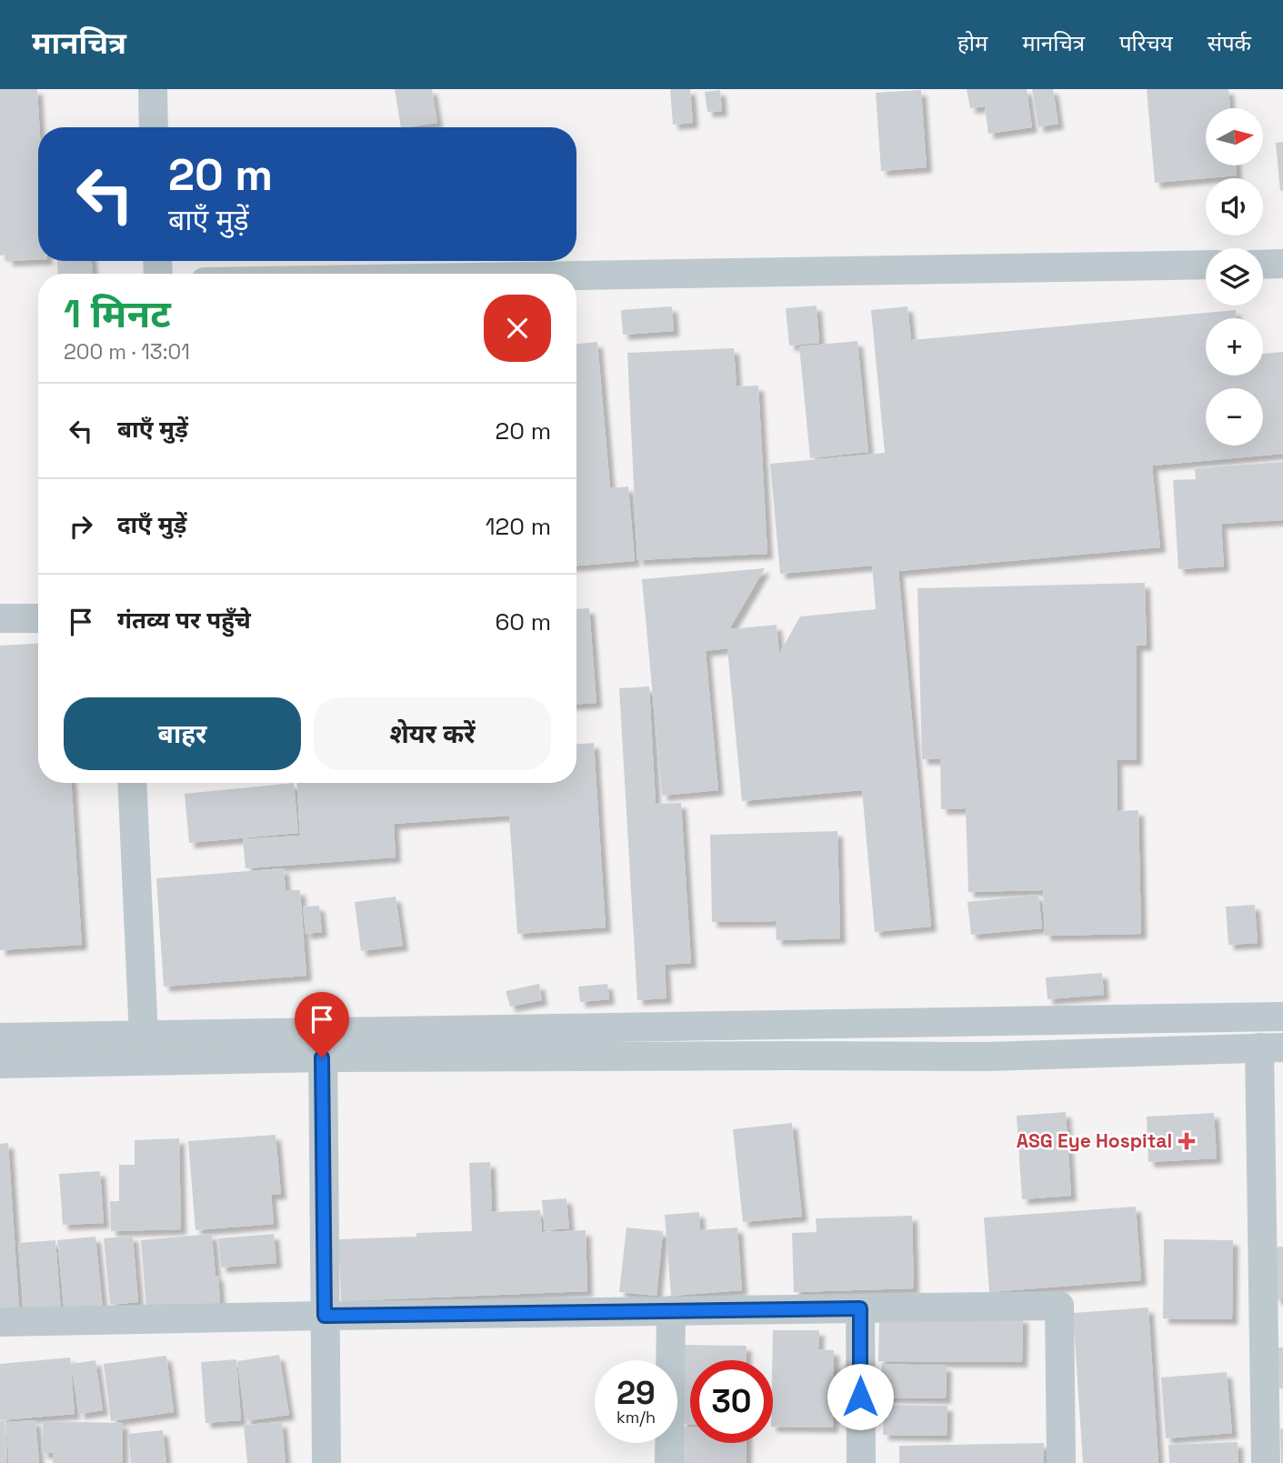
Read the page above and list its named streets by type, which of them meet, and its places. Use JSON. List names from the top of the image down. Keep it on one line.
{"places":{"health":["ASG Eye Hospital"]},"north":"right","page":{"header":"मानचित्र","nav":["होम","मानचित्र","परिचय","संपर्क"],"map_buttons":["+","−"],"turn":["20 m","बाएँ मुड़ें"],"heading":["1 मिनट","200 m · 13:01"],"list":[{"name":"बाएँ मुड़ें","value":"20 m"},{"name":"दाएँ मुड़ें","value":"120 m"},{"name":"गंतव्य पर पहुँचे","value":"60 m"}],"buttons":["बाहर","शेयर करें"],"speed":"29 km/h","limit":"30"}}
